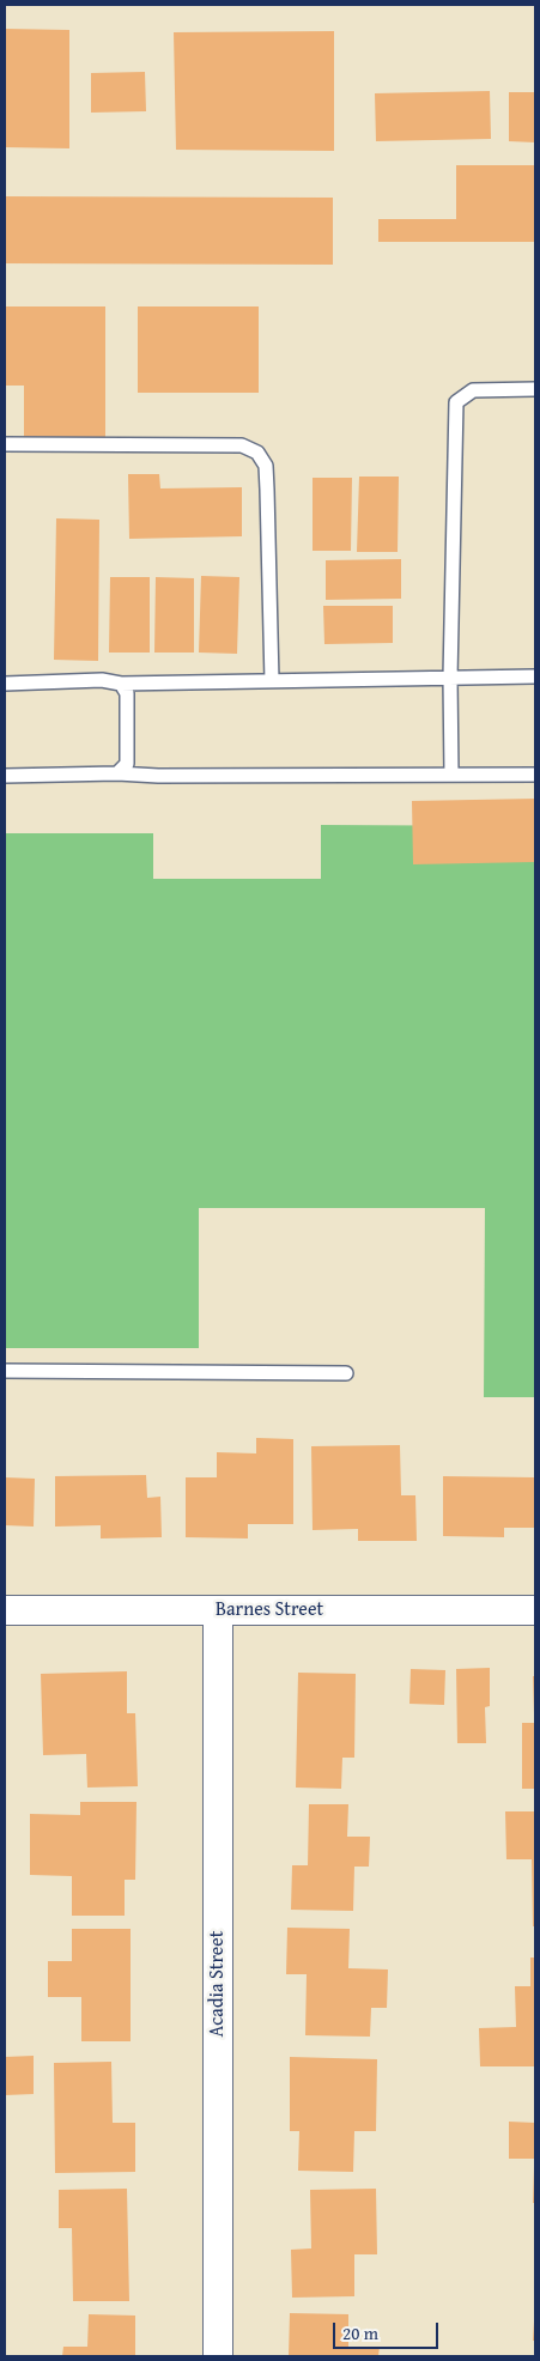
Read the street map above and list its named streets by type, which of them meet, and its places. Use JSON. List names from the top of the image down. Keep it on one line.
{"streets":{"street":["Barnes Street","Acadia Street"]},"crossings":[["Barnes Street","Acadia Street"]],"scale_bar":"20 m"}
